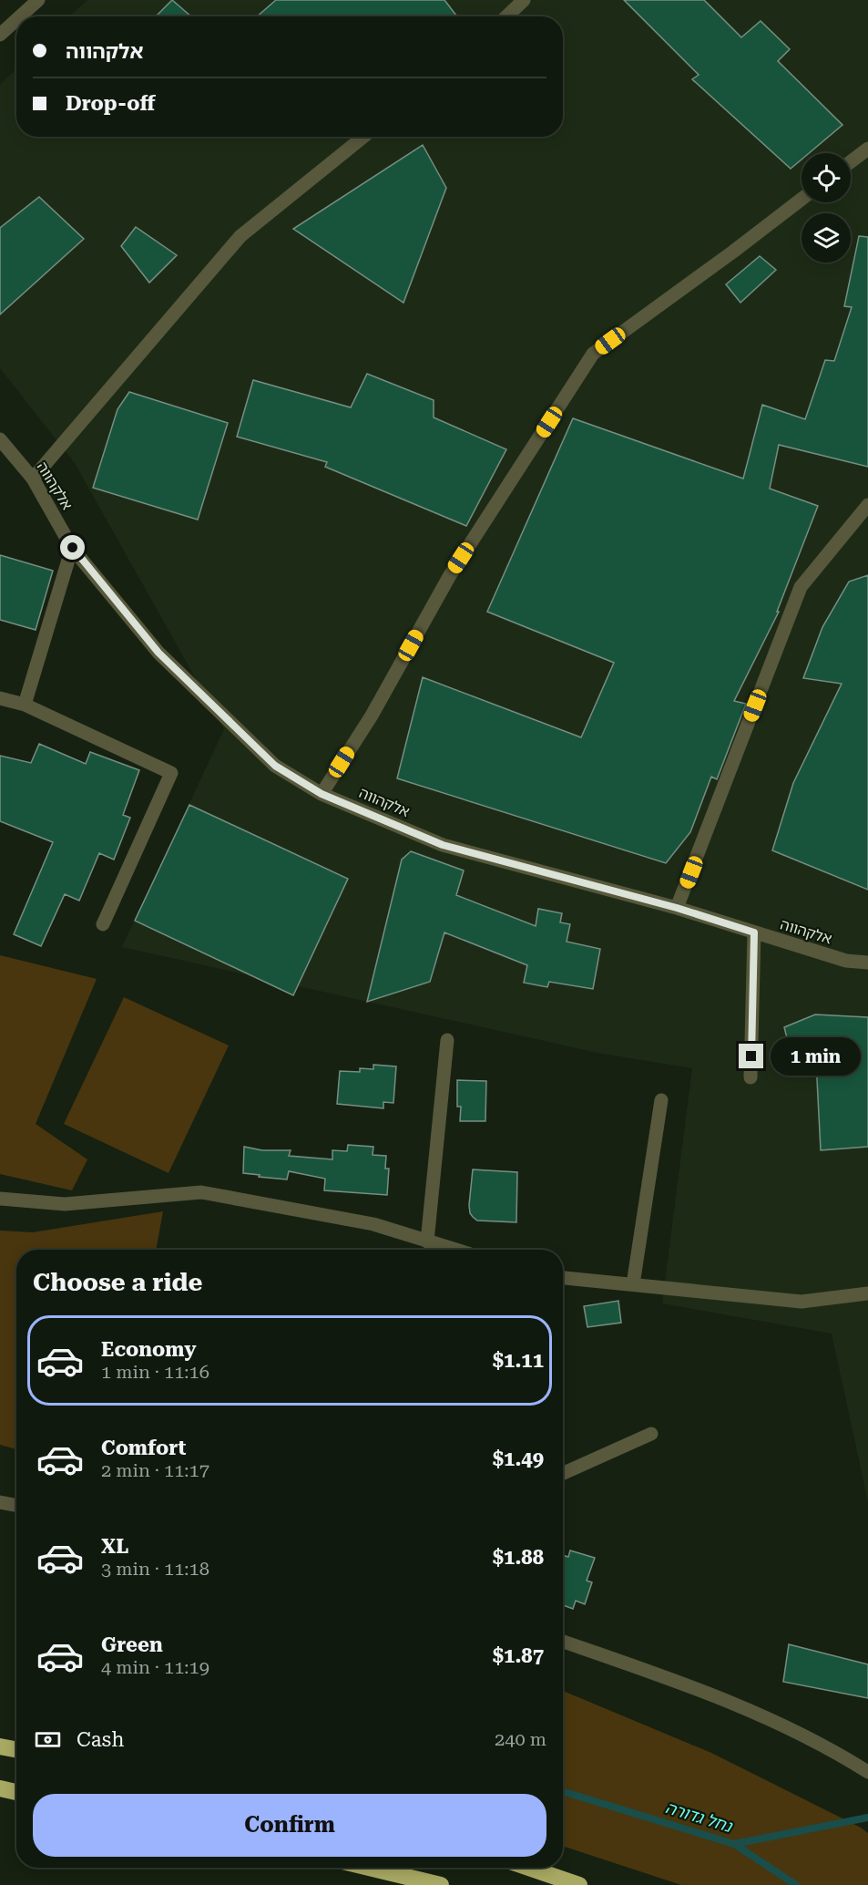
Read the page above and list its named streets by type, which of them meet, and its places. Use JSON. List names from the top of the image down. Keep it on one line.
{"streets":{"street":["אלקהווה"]},"water":["נחל גדורה"],"page":{"banner":["אלקהווה","Drop-off"],"bubble":"1 min","heading":"Choose a ride","list":[{"name":"Economy","note":"1 min · 11:16","value":"$1.11"},{"name":"Comfort","note":"2 min · 11:17","value":"$1.49"},{"name":"XL","note":"3 min · 11:18","value":"$1.88"},{"name":"Green","note":"4 min · 11:19","value":"$1.87"}],"pay":["Cash","240 m"],"buttons":"Confirm"}}
